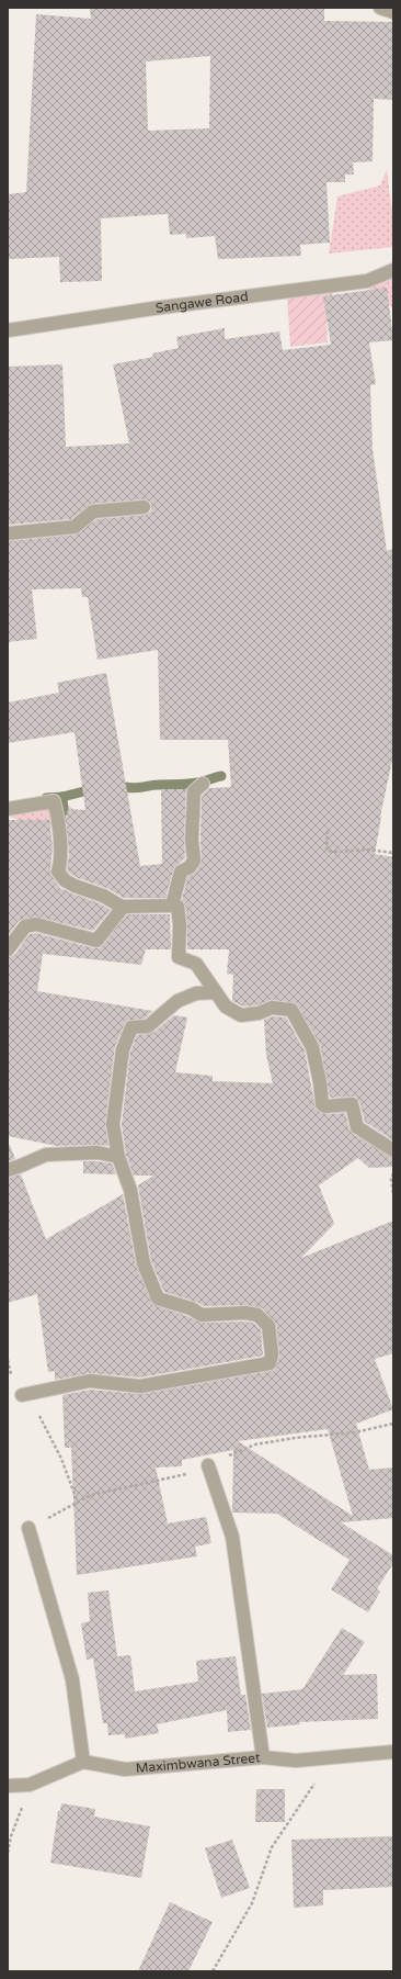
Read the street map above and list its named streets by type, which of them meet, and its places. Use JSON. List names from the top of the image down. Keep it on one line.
{"streets":{"street":["Sangawe Road","Maximbwana Street"]}}
